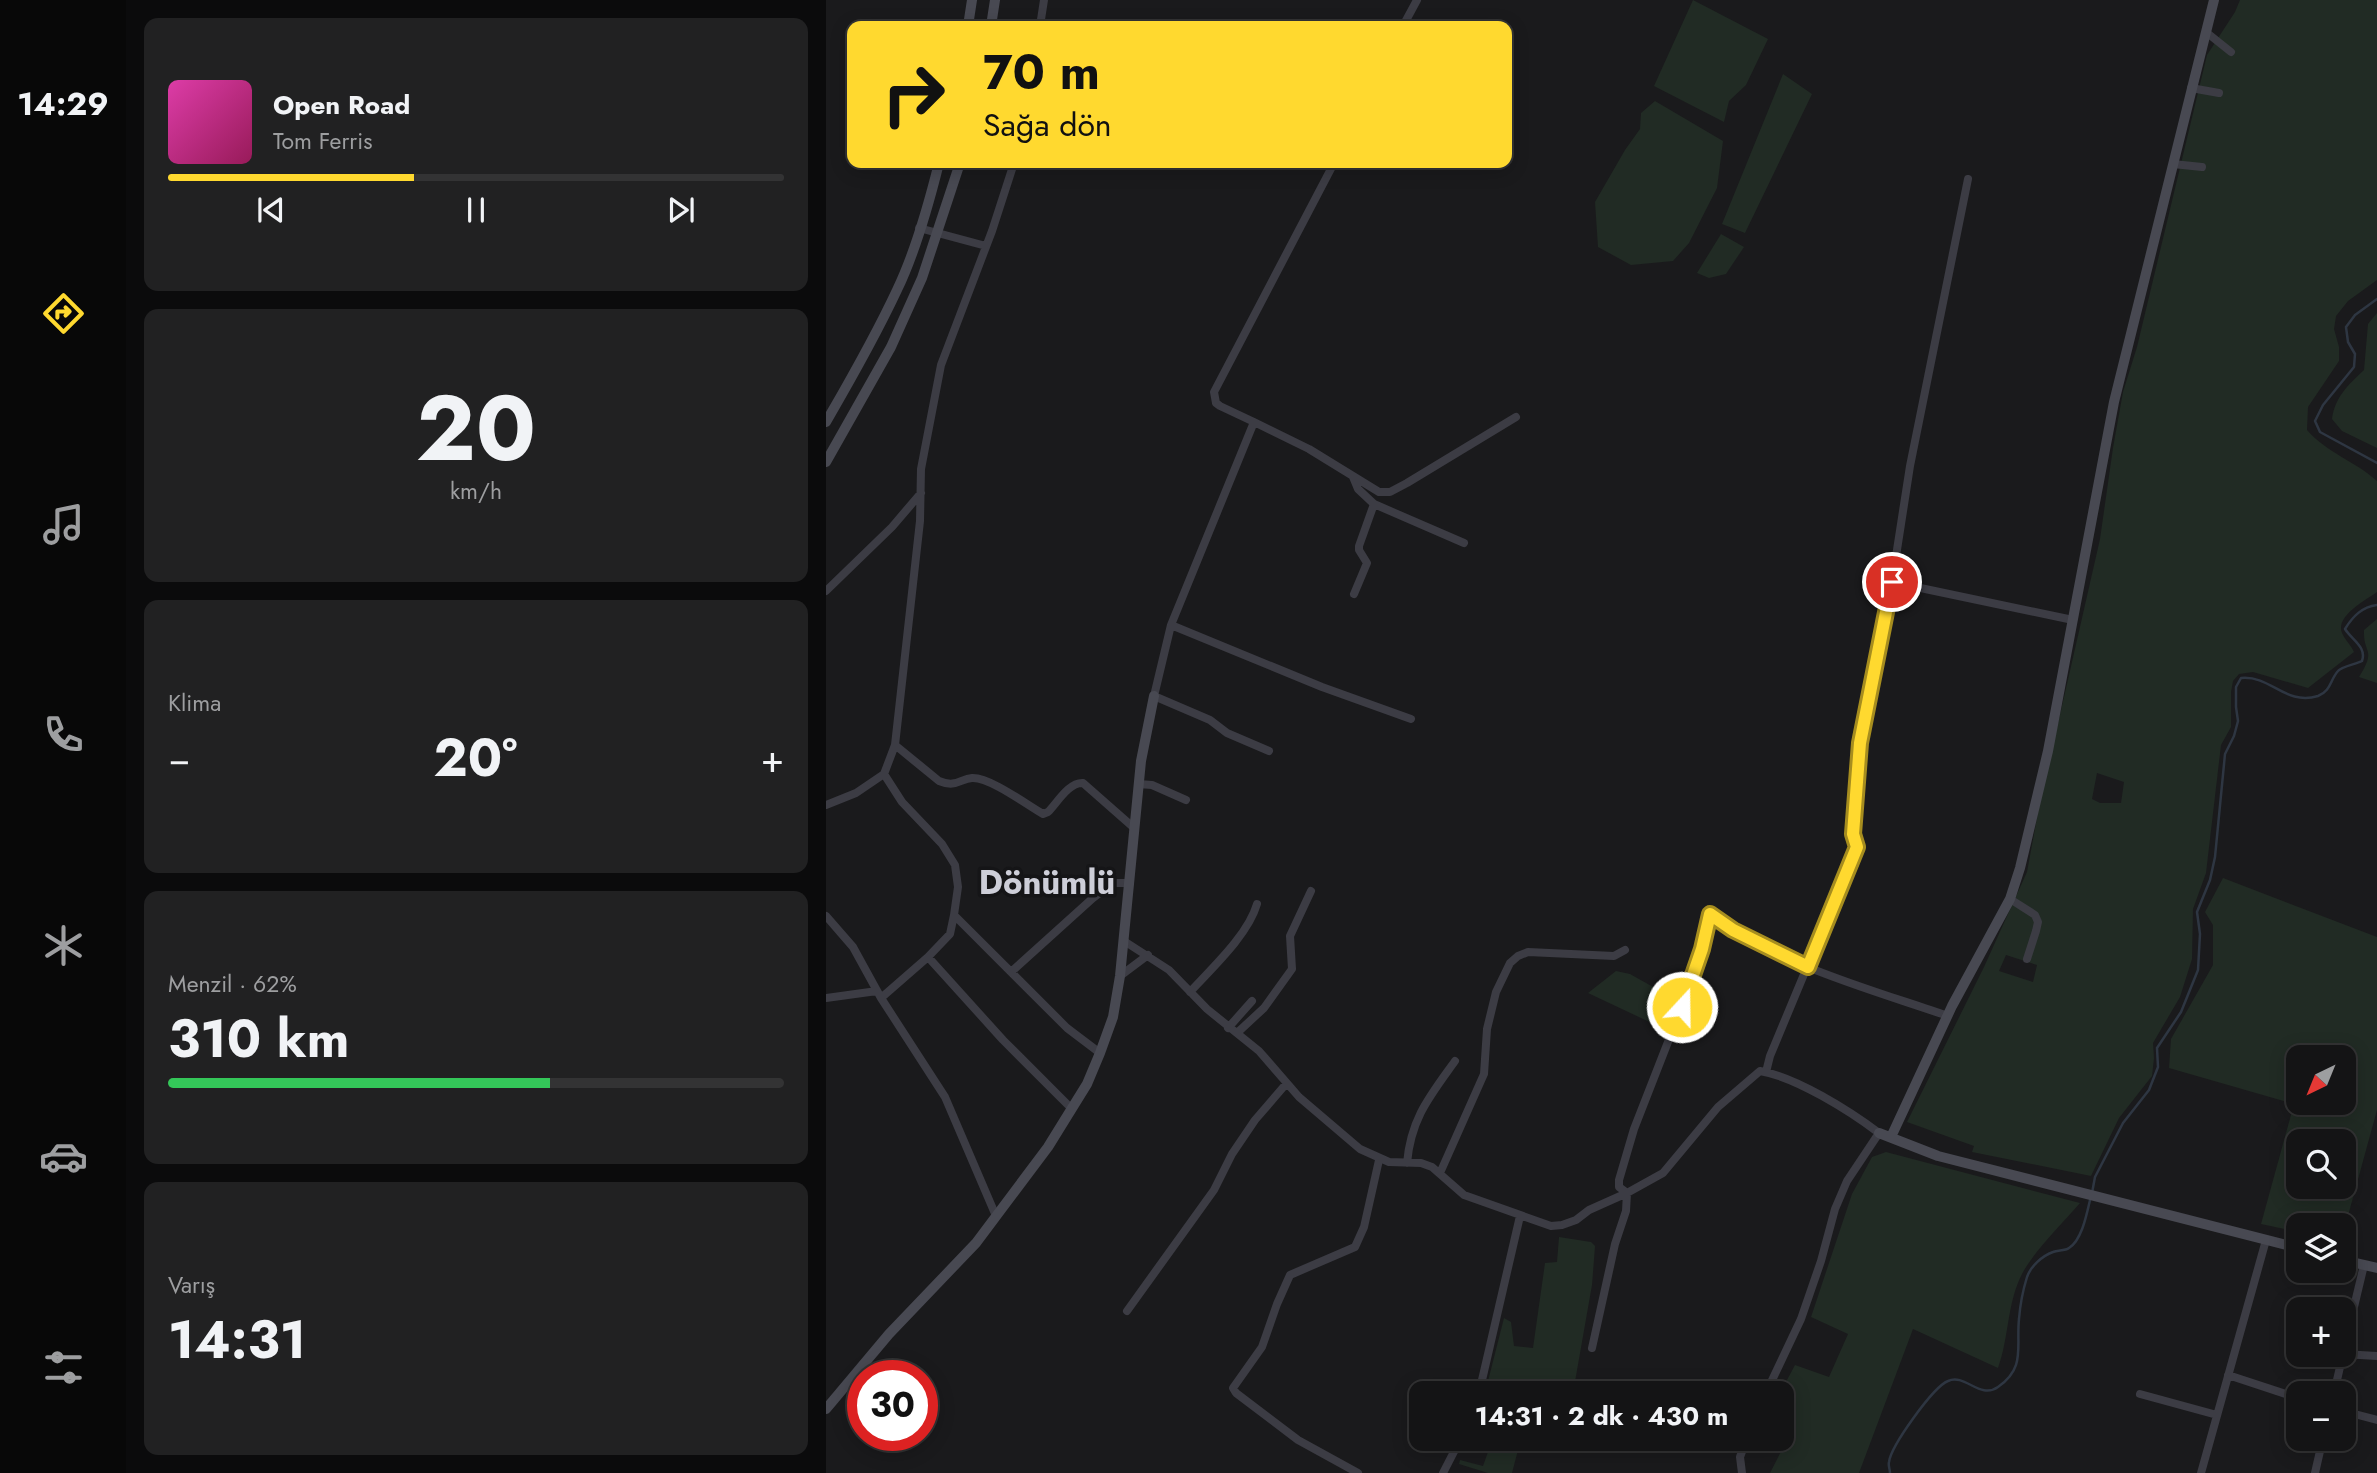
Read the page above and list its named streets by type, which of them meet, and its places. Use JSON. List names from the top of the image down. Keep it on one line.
{"districts":["Dönümlü"],"north":"bottom left","page":{"tabs":"14:29","turn":["70 m","Sağa dön"],"song":["Open Road","Tom Ferris"],"tile":[["20","km/h"],"Klima",["Menzil · 62%","310 km"],["Varış","14:31"]],"heat":["−","20°","+"],"map_buttons":["+","−"],"limit":"30","trip":"14:31 · 2 dk · 430 m"}}
